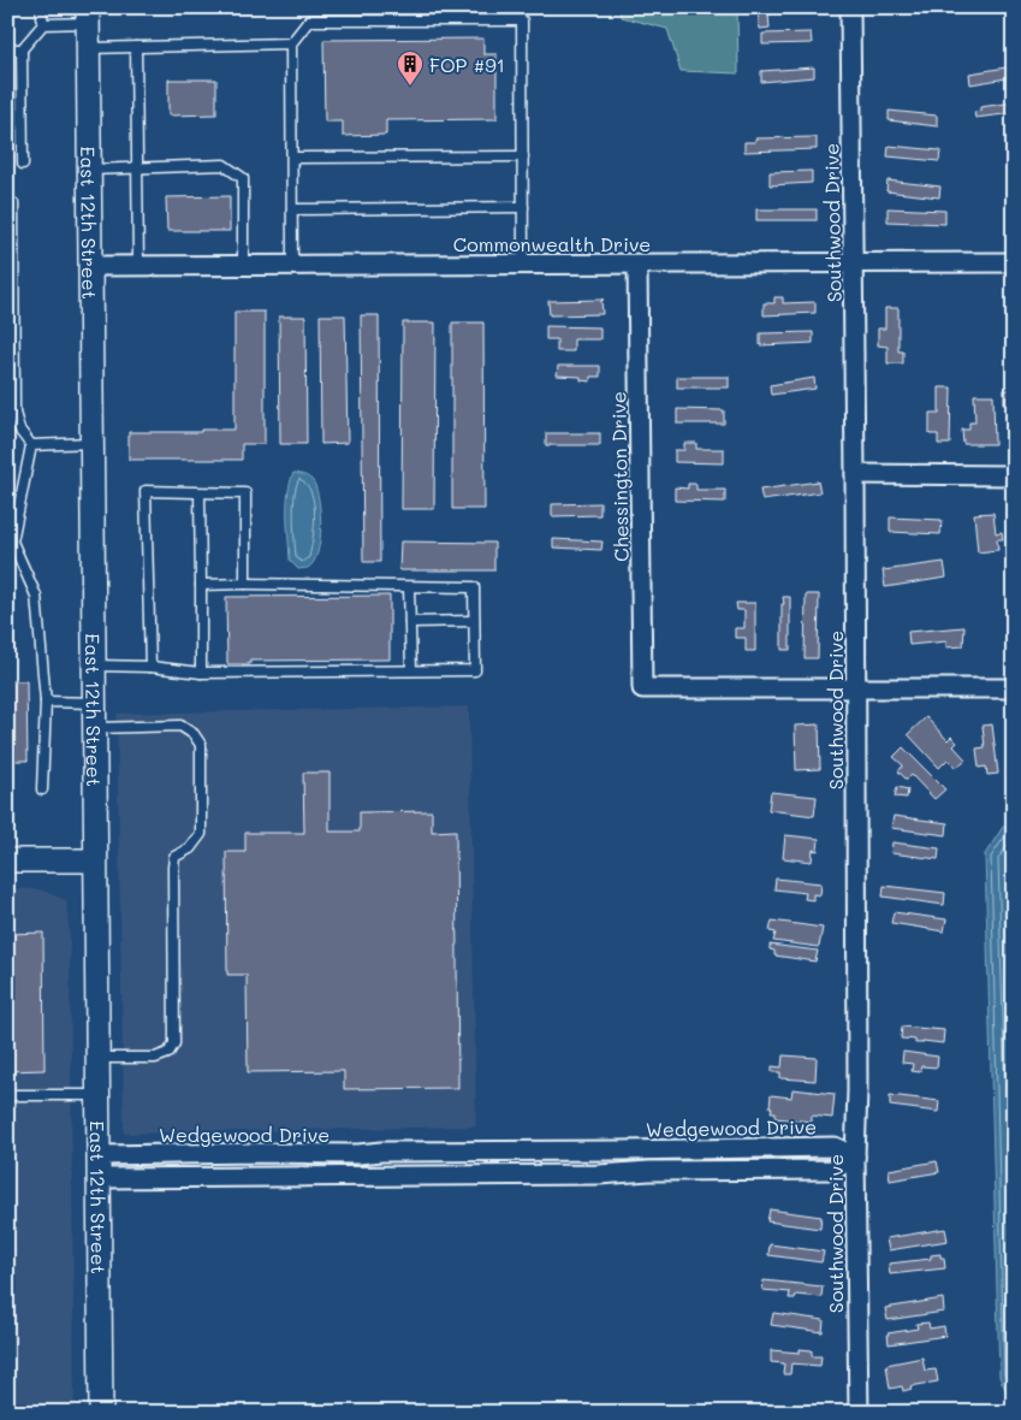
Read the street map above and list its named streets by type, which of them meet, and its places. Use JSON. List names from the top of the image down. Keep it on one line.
{"streets":{"street":["East 12th Street","Southwood Drive","Commonwealth Drive","Chessington Drive","Wedgewood Drive"]},"crossings":[["East 12th Street","Commonwealth Drive"],["East 12th Street","Wedgewood Drive"],["Southwood Drive","Commonwealth Drive"],["Southwood Drive","Chessington Drive"],["Southwood Drive","Wedgewood Drive"],["Commonwealth Drive","Chessington Drive"]],"places":{"building":["FOP #91"]}}
